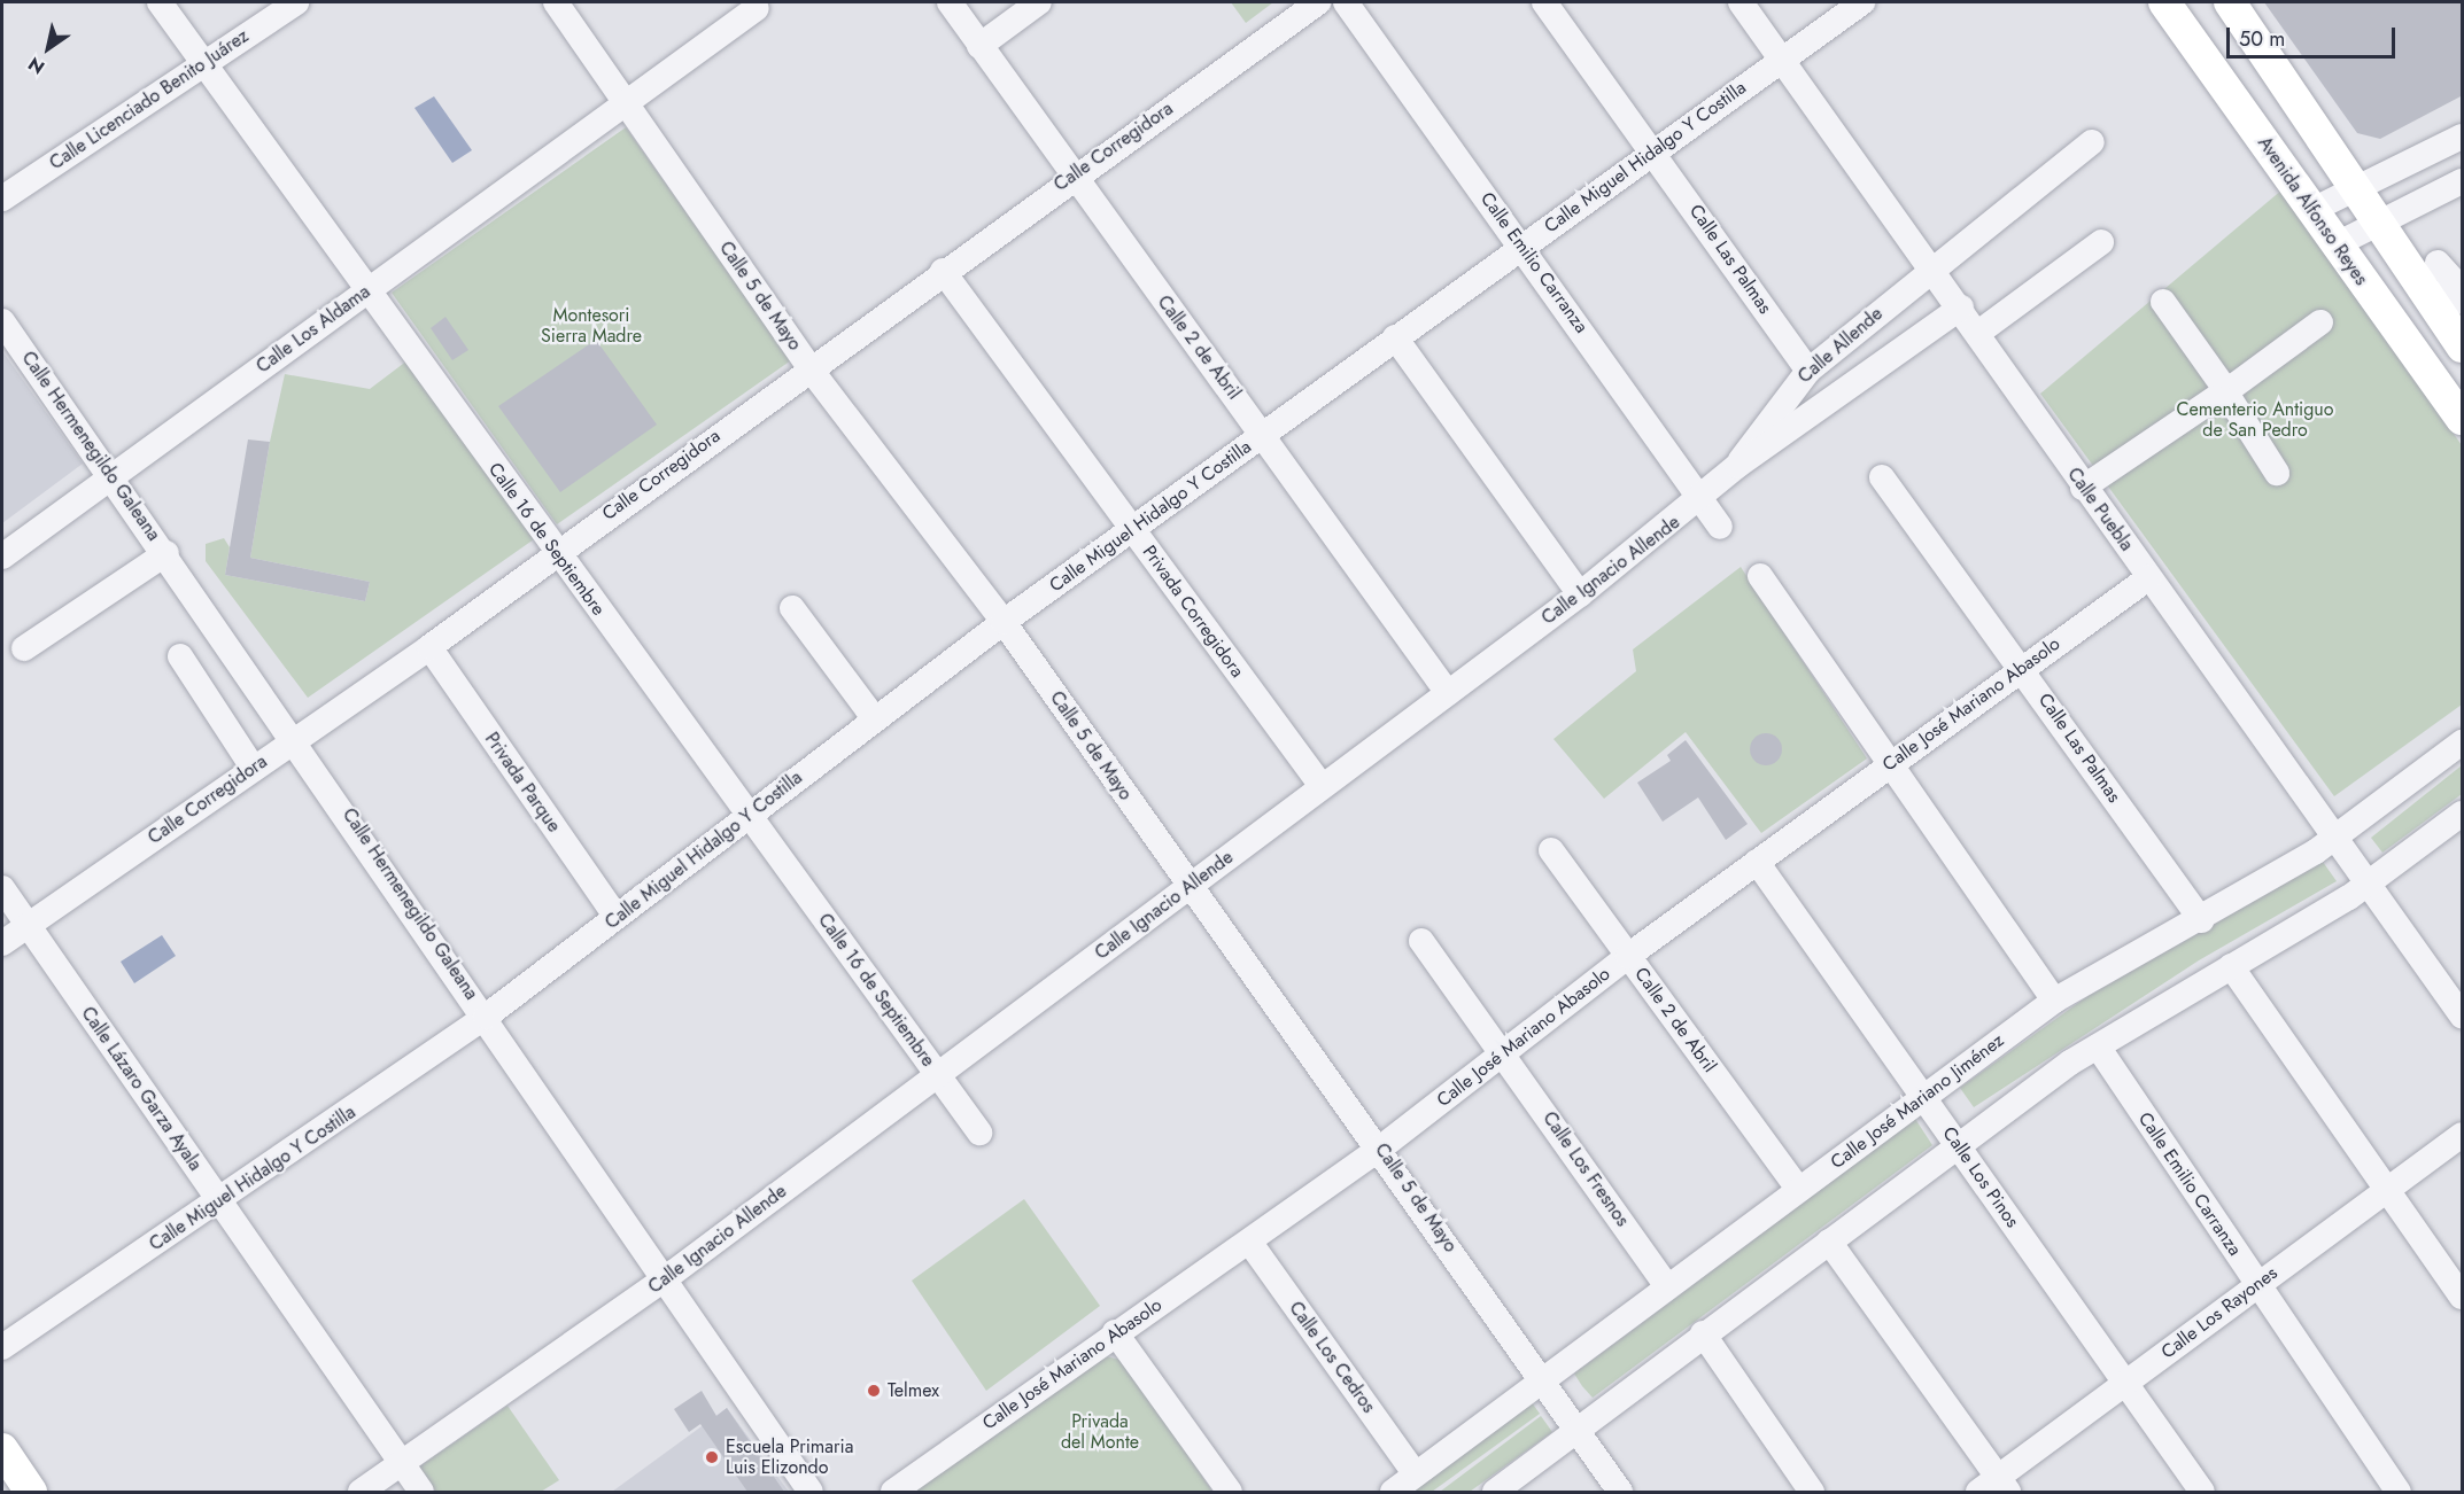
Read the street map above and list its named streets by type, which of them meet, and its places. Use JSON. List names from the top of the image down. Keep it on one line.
{"streets":{"main road":["Avenida Alfonso Reyes"],"street":["Calle Licenciado Benito Juárez","Calle Corregidora","Calle Miguel Hidalgo Y Costilla","Calle Las Palmas","Calle Emilio Carranza","Calle 5 de Mayo","Calle Los Aldama","Calle Allende","Calle 2 de Abril","Calle Hermenegildo Galeana","Calle Puebla","Calle 16 de Septiembre","Calle Ignacio Allende","Privada Corregidora","Calle José Mariano Abasolo","Privada Parque","Calle Lázaro Garza Ayala","Calle José Mariano Jiménez","Calle Los Fresnos","Calle Los Pinos","Calle Los Rayones","Calle Los Cedros"]},"crossings":[["Calle Licenciado Benito Juárez","Calle 16 de Septiembre"],["Calle Corregidora","Calle 5 de Mayo"],["Calle Corregidora","Calle 2 de Abril"],["Calle Corregidora","Calle Hermenegildo Galeana"],["Calle Corregidora","Calle 16 de Septiembre"],["Calle Corregidora","Privada Corregidora"],["Calle Corregidora","Privada Parque"],["Calle Corregidora","Calle Lázaro Garza Ayala"],["Calle Miguel Hidalgo Y Costilla","Calle Las Palmas"],["Calle Miguel Hidalgo Y Costilla","Calle Emilio Carranza"],["Calle Miguel Hidalgo Y Costilla","Calle 5 de Mayo"],["Calle Miguel Hidalgo Y Costilla","Calle 2 de Abril"],["Calle Miguel Hidalgo Y Costilla","Calle Hermenegildo Galeana"],["Calle Miguel Hidalgo Y Costilla","Calle Puebla"],["Calle Miguel Hidalgo Y Costilla","Calle 16 de Septiembre"],["Calle Miguel Hidalgo Y Costilla","Privada Corregidora"],["Calle Miguel Hidalgo Y Costilla","Privada Parque"],["Calle Miguel Hidalgo Y Costilla","Calle Lázaro Garza Ayala"],["Calle Las Palmas","Calle Allende"],["Calle Las Palmas","Calle José Mariano Abasolo"],["Calle Las Palmas","Calle José Mariano Jiménez"],["Calle Emilio Carranza","Calle Ignacio Allende"],["Calle Emilio Carranza","Calle Los Rayones"],["Calle 5 de Mayo","Calle Los Aldama"],["Calle 5 de Mayo","Calle Ignacio Allende"],["Calle 5 de Mayo","Calle José Mariano Abasolo"],["Calle 5 de Mayo","Calle José Mariano Jiménez"],["Calle Los Aldama","Calle Hermenegildo Galeana"],["Calle Los Aldama","Calle 16 de Septiembre"],["Calle Allende","Calle Puebla"],["Calle Allende","Calle Ignacio Allende"],["Calle 2 de Abril","Calle Ignacio Allende"],["Calle 2 de Abril","Calle José Mariano Abasolo"],["Calle 2 de Abril","Calle José Mariano Jiménez"],["Calle Hermenegildo Galeana","Calle Ignacio Allende"],["Calle Puebla","Calle Ignacio Allende"],["Calle Puebla","Calle José Mariano Abasolo"],["Calle Puebla","Calle José Mariano Jiménez"],["Calle 16 de Septiembre","Calle Ignacio Allende"],["Calle Ignacio Allende","Privada Corregidora"],["Calle Ignacio Allende","Calle Lázaro Garza Ayala"],["Calle José Mariano Abasolo","Calle Los Fresnos"],["Calle José Mariano Abasolo","Calle Los Pinos"],["Calle José Mariano Abasolo","Calle Los Cedros"],["Calle José Mariano Jiménez","Calle Los Fresnos"],["Calle José Mariano Jiménez","Calle Los Pinos"],["Calle José Mariano Jiménez","Calle Los Cedros"],["Calle Los Pinos","Calle Los Rayones"]],"parks":["Montesori Sierra Madre","Cementerio Antiguo de San Pedro","Privada del Monte"],"places":["Telmex","Escuela Primaria Luis Elizondo"],"scale_bar":"50 m","north":"bottom left"}
